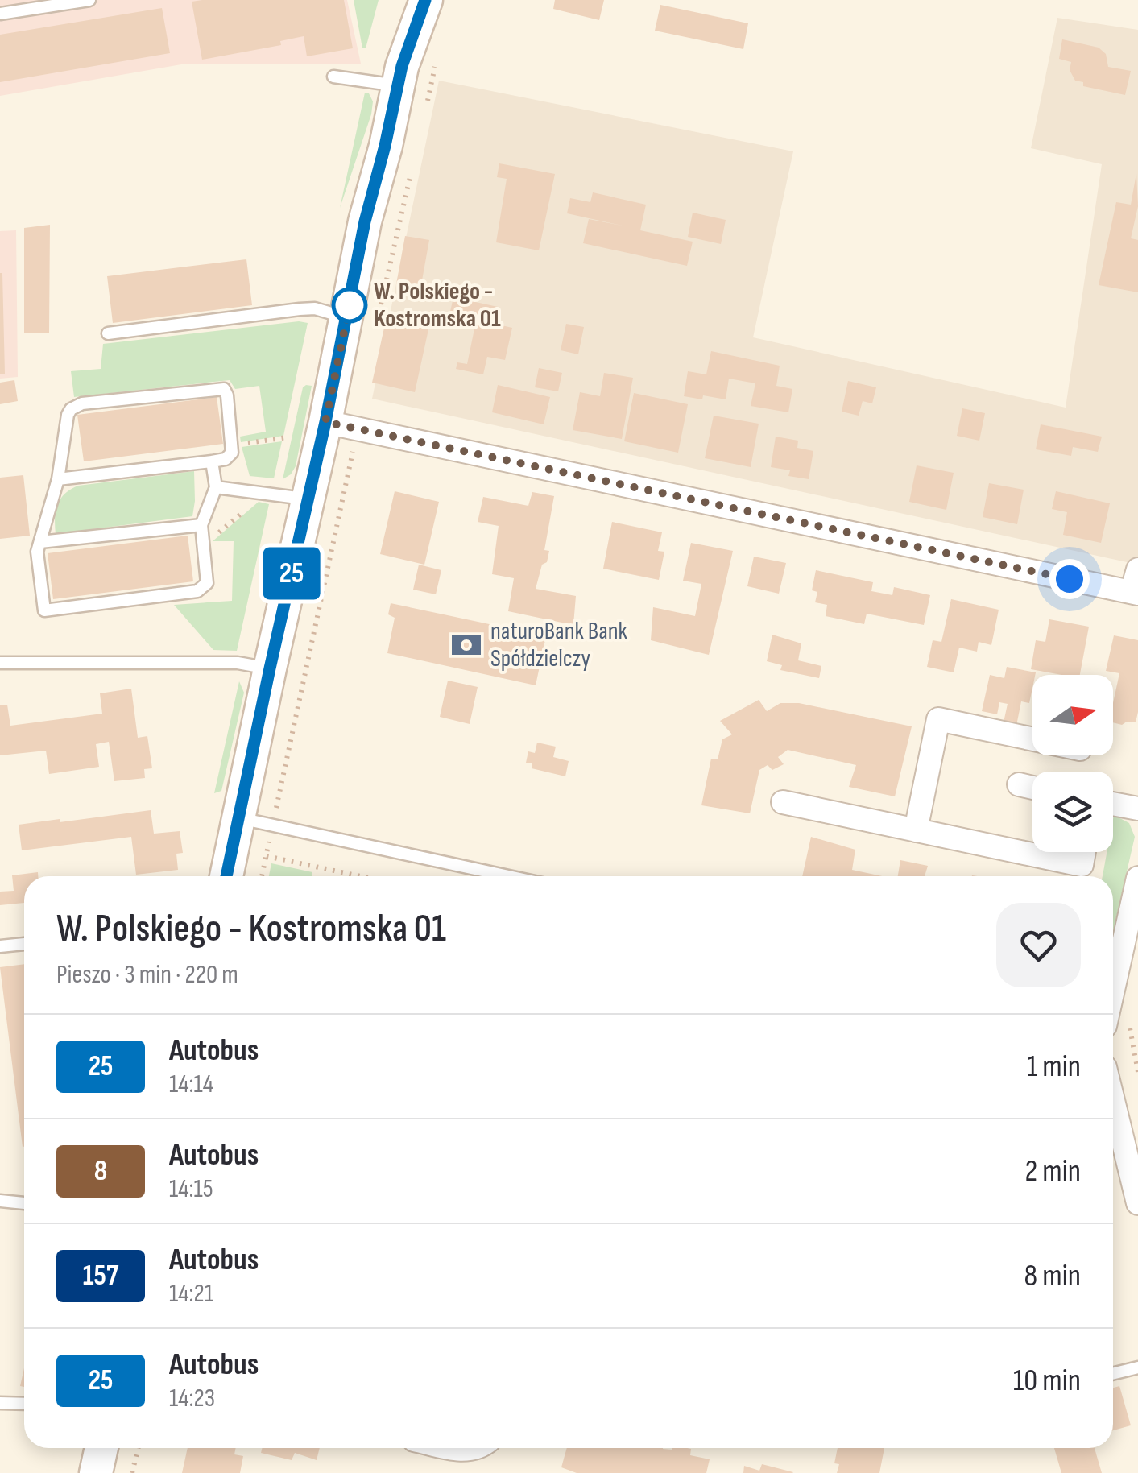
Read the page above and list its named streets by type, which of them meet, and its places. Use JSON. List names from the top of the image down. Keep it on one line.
{"places":{"other":["W. Polskiego - Kostromska 01"],"bank":["naturoBank Bank Spółdzielczy"]},"lines":["bus line 25"],"north":"right","page":{"on_map":"25","heading":["W. Polskiego - Kostromska 01","Pieszo · 3 min · 220 m"],"list":[{"mark":"25","name":"Autobus","note":"14:14","value":"1 min"},{"mark":"8","name":"Autobus","note":"14:15","value":"2 min"},{"mark":"157","name":"Autobus","note":"14:21","value":"8 min"},{"mark":"25","name":"Autobus","note":"14:23","value":"10 min"}]}}
